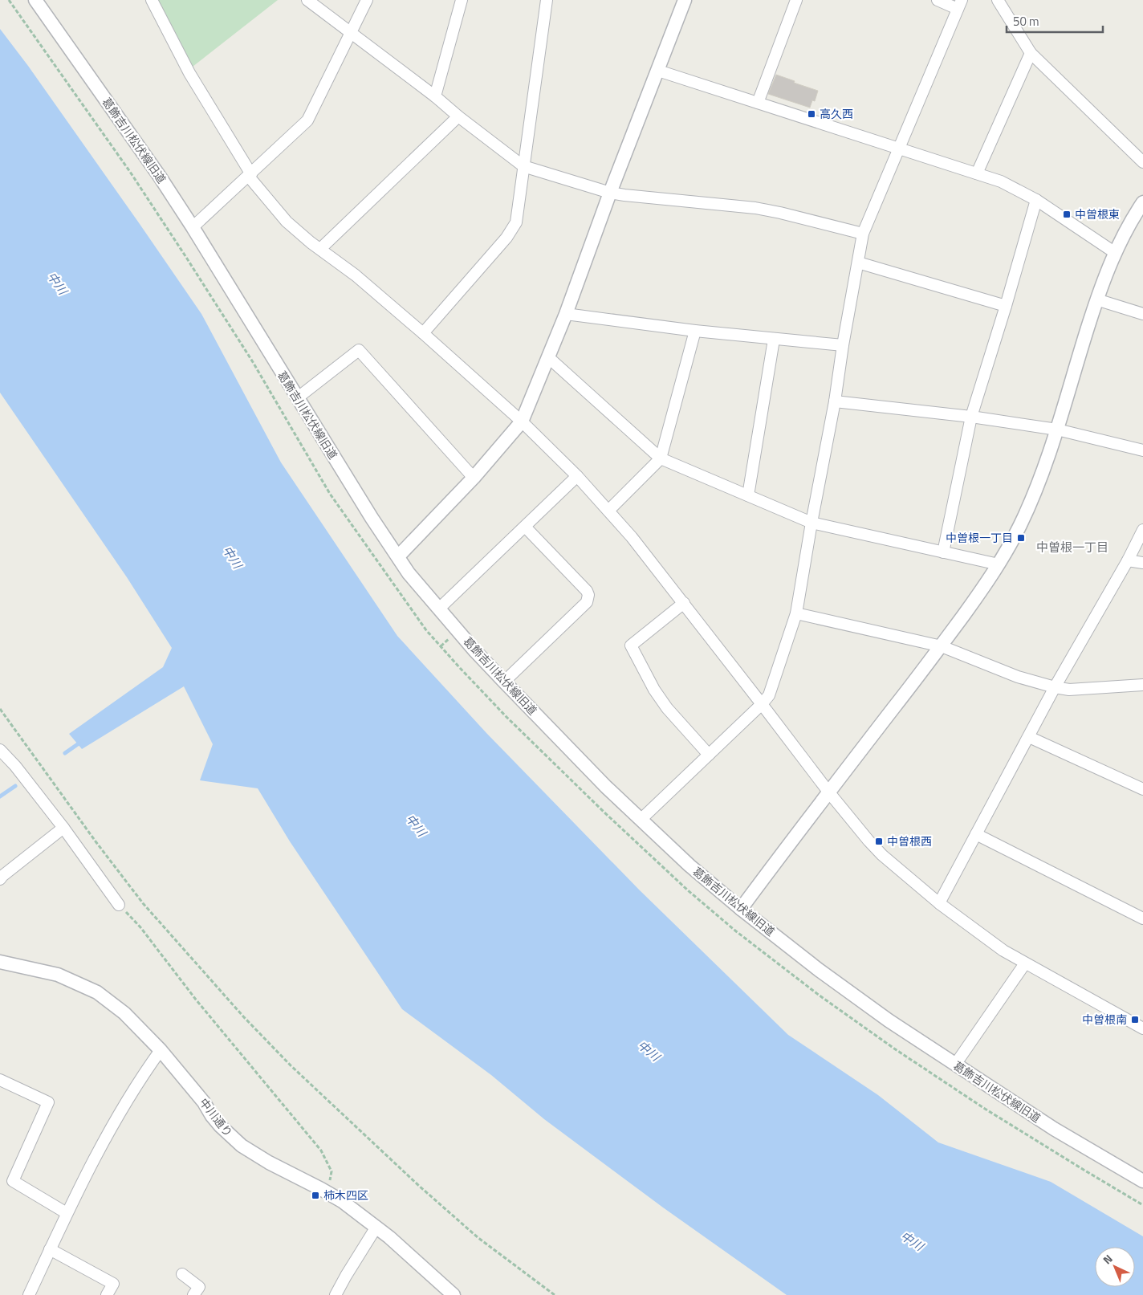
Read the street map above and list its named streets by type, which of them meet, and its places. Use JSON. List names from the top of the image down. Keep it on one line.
{"streets":{"street":["葛飾吉川松伏線旧道","中川通り"]},"districts":["中曽根一丁目"],"water":["中川"],"places":{"transit":["高久西","中曽根東","中曽根一丁目","中曽根西","中曽根南","柿木四区"]},"scale_bar":"50 m","north":"top left"}
